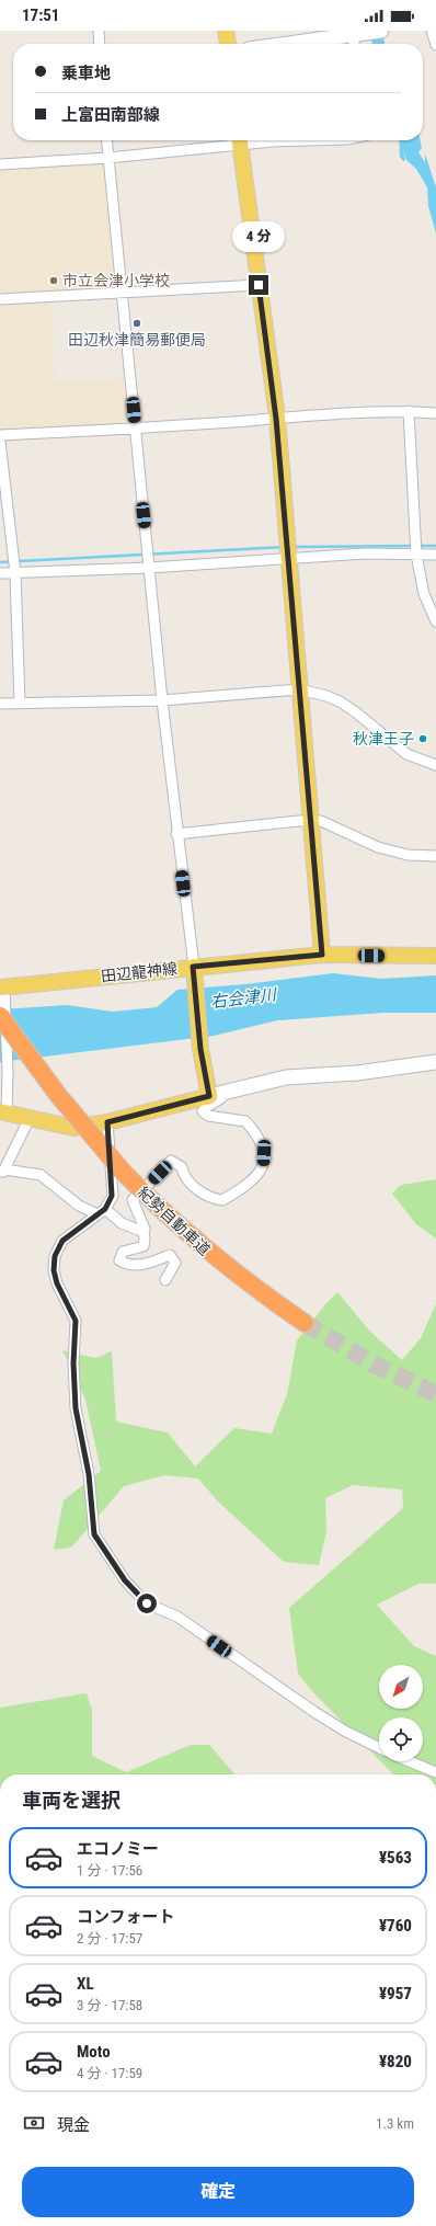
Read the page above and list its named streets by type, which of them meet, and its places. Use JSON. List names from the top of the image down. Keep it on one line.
{"streets":{"highway":["紀勢自動車道"],"main road":["田辺龍神線"]},"water":["右会津川"],"places":["市立会津小学校","田辺秋津簡易郵便局","秋津王子"],"north":"bottom left","page":{"status":"17:51","banner":["乗車地","上富田南部線"],"bubble":"4 分","heading":"車両を選択","list":[{"name":"エコノミー","note":"1 分 · 17:56","value":"¥563"},{"name":"コンフォート","note":"2 分 · 17:57","value":"¥760"},{"name":"XL","note":"3 分 · 17:58","value":"¥957"},{"name":"Moto","note":"4 分 · 17:59","value":"¥820"}],"pay":["現金","1.3 km"],"buttons":"確定"}}
